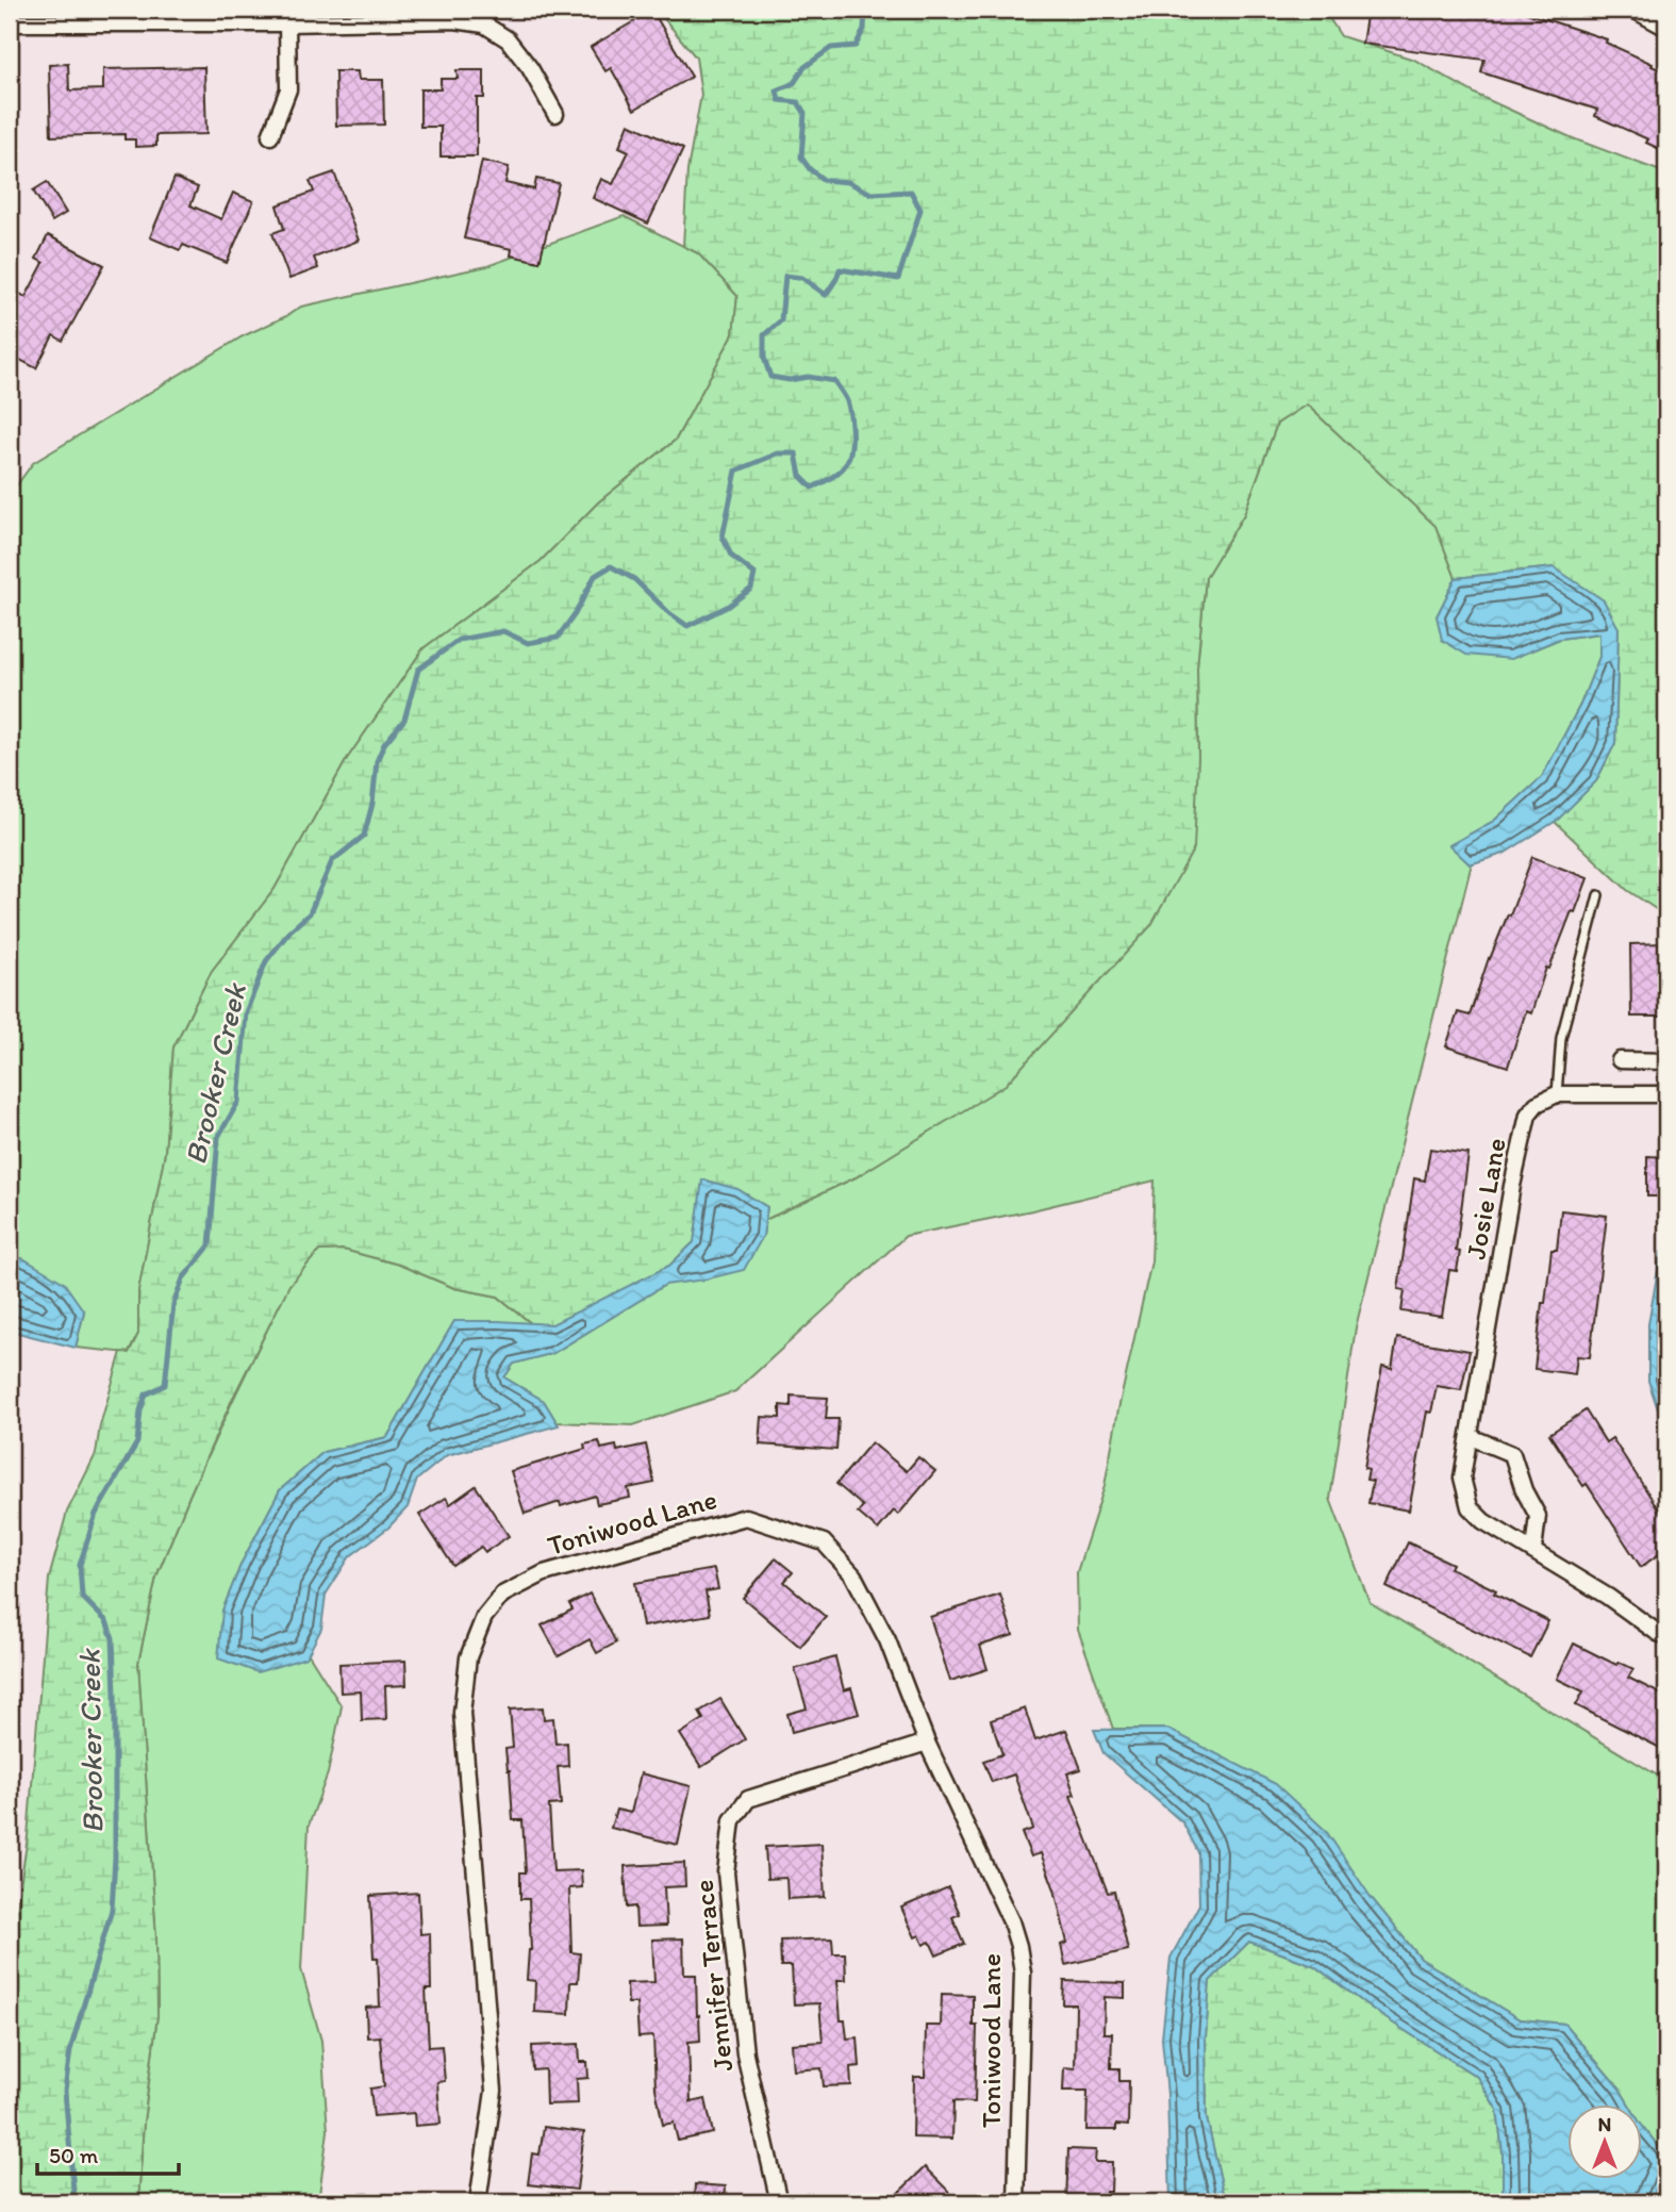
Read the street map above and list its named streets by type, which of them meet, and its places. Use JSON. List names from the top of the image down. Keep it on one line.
{"streets":{"street":["Josie Lane","Toniwood Lane","Jennifer Terrace"]},"crossings":[["Toniwood Lane","Jennifer Terrace"]],"water":["Brooker Creek"],"scale_bar":"50 m","north":"top"}
